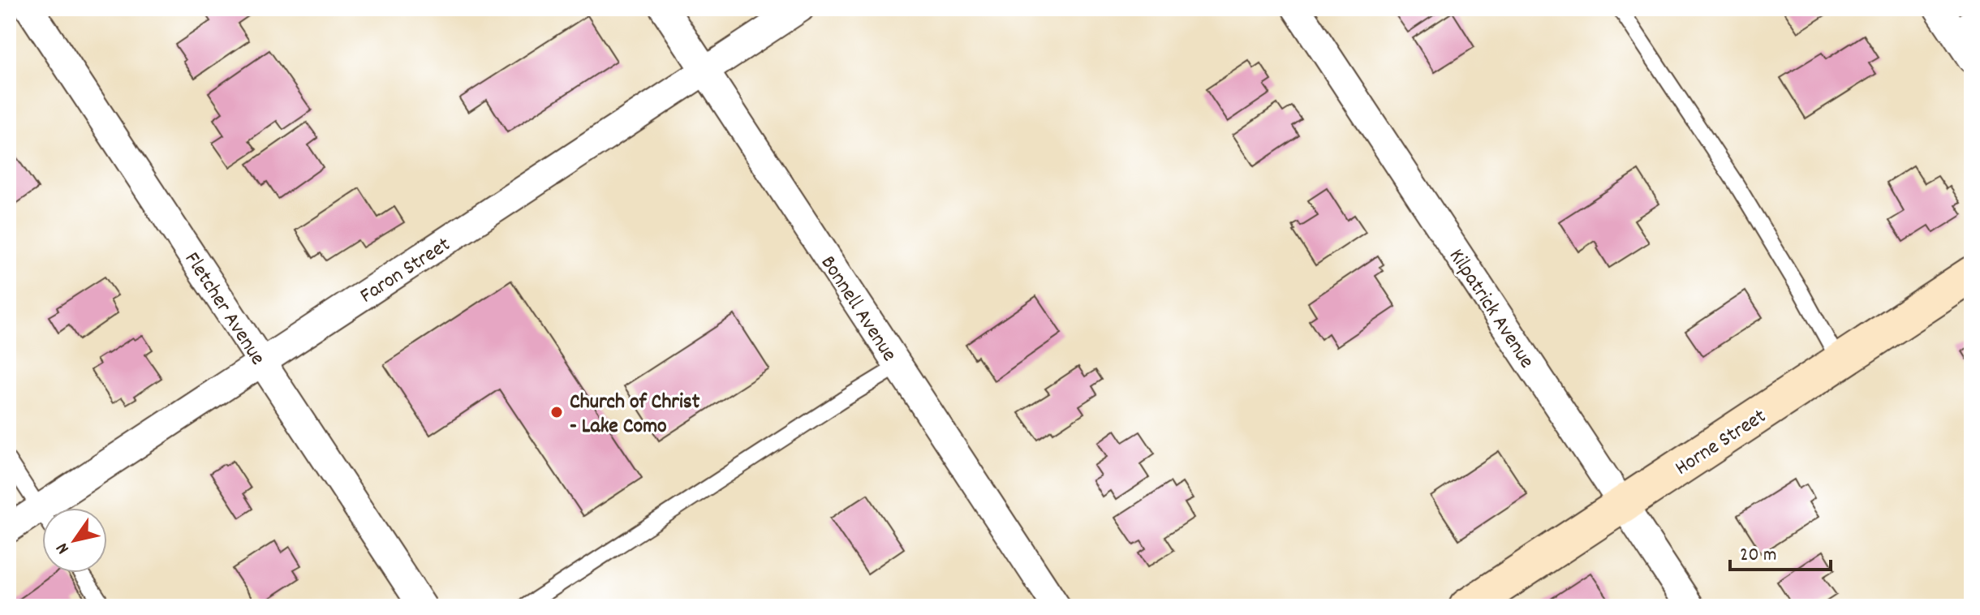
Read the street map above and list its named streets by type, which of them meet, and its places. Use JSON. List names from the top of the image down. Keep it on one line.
{"streets":{"street":["Faron Street","Fletcher Avenue","Bonnell Avenue","Kilpatrick Avenue","Horne Street"]},"crossings":[["Faron Street","Fletcher Avenue"],["Faron Street","Bonnell Avenue"],["Kilpatrick Avenue","Horne Street"]],"places":["Church of Christ - Lake Como"],"scale_bar":"20 m","north":"bottom left"}
